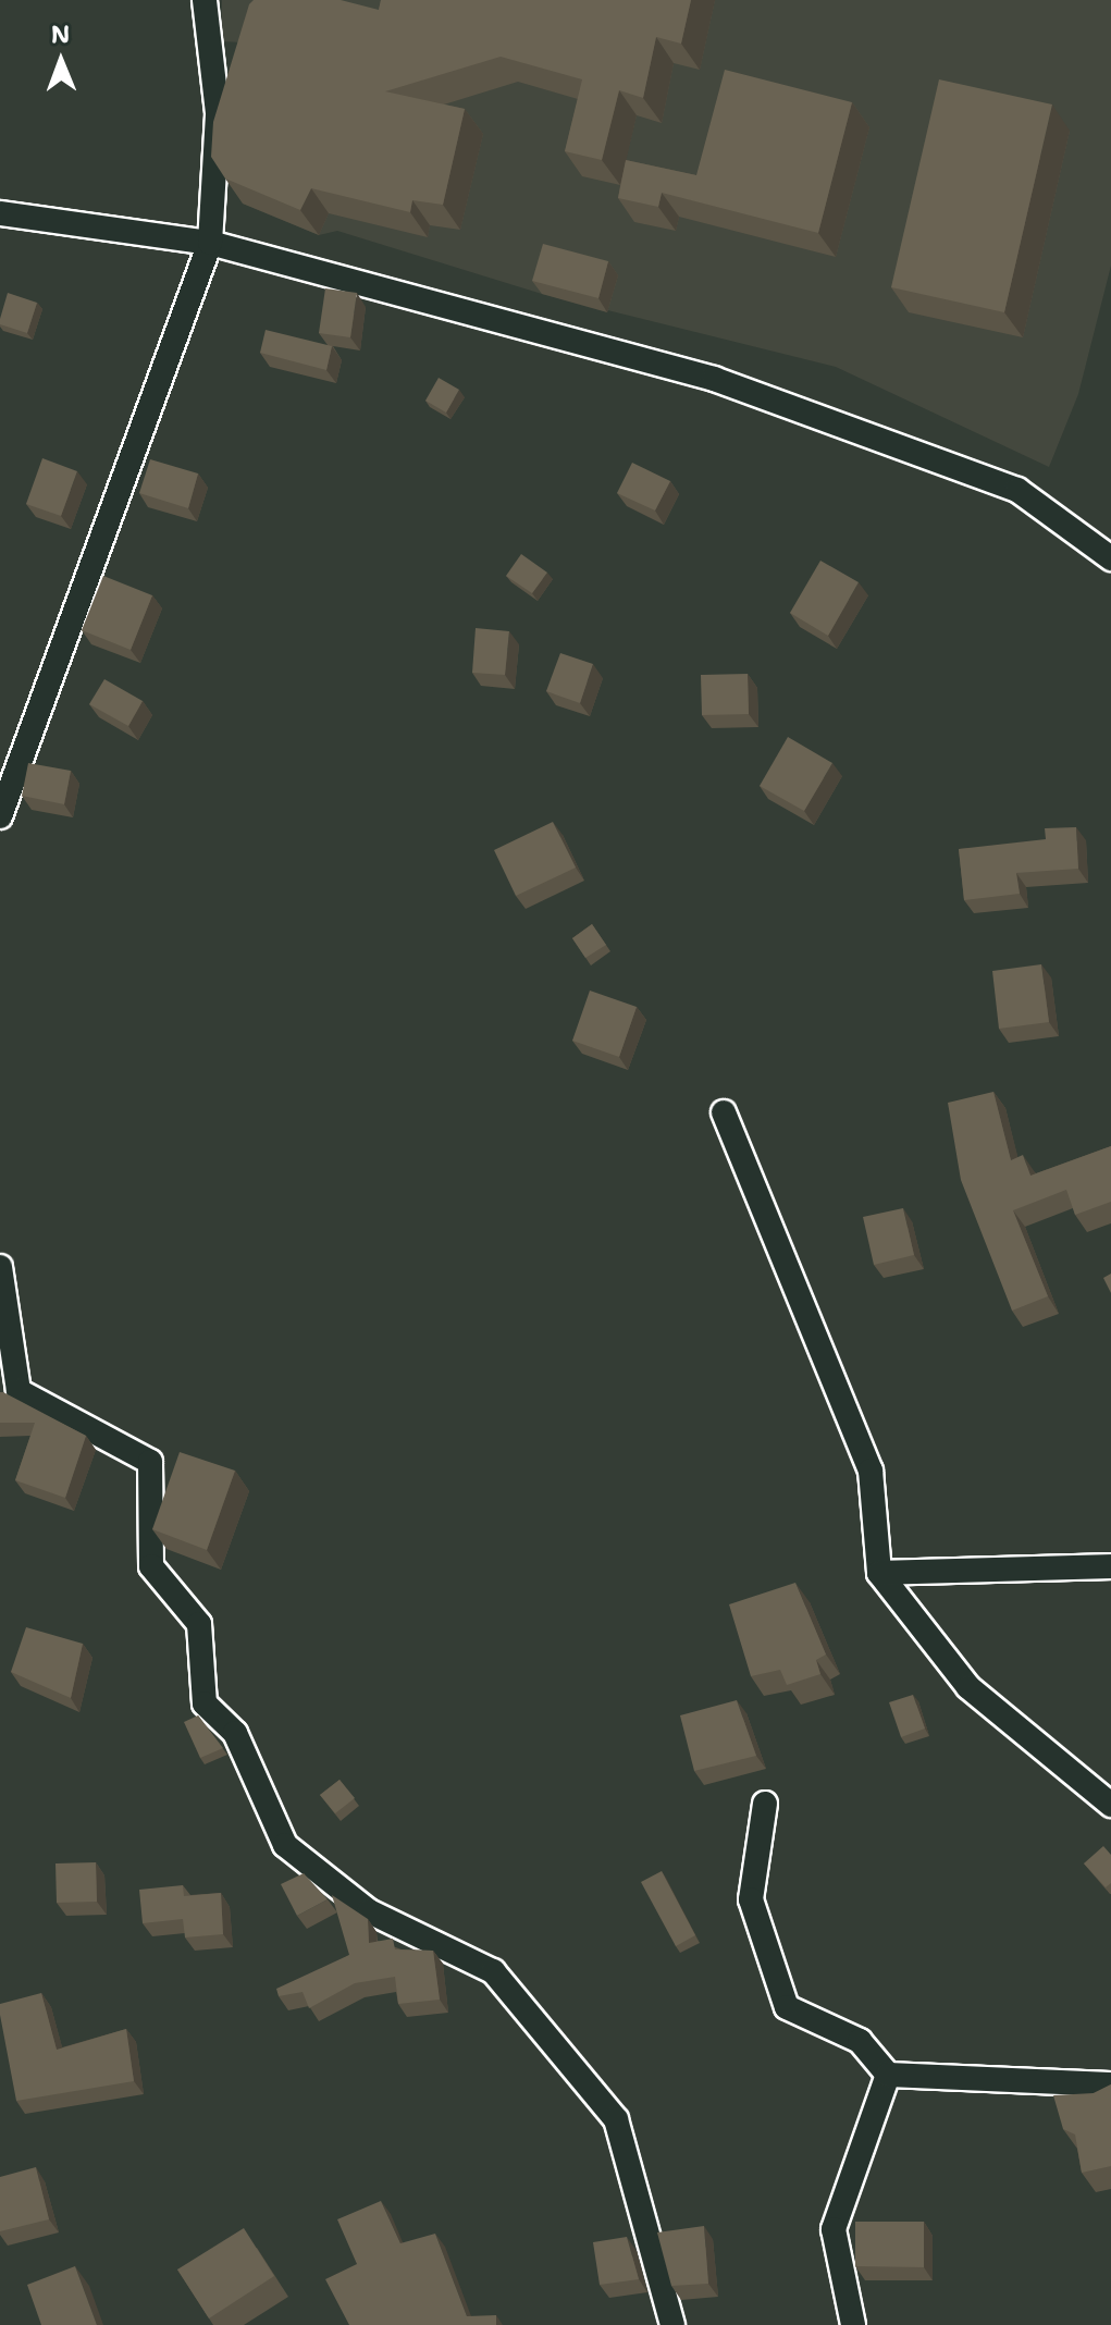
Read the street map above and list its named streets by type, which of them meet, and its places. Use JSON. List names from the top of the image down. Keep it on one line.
{"north":"top"}
